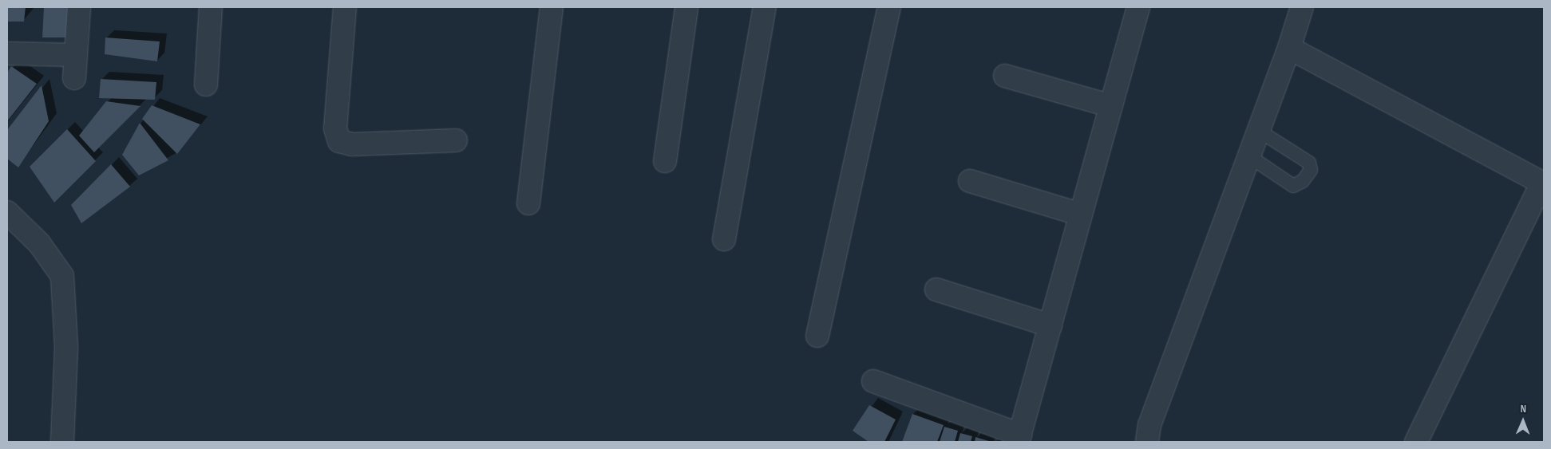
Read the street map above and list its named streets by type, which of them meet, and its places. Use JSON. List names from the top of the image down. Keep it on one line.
{"north":"top"}
